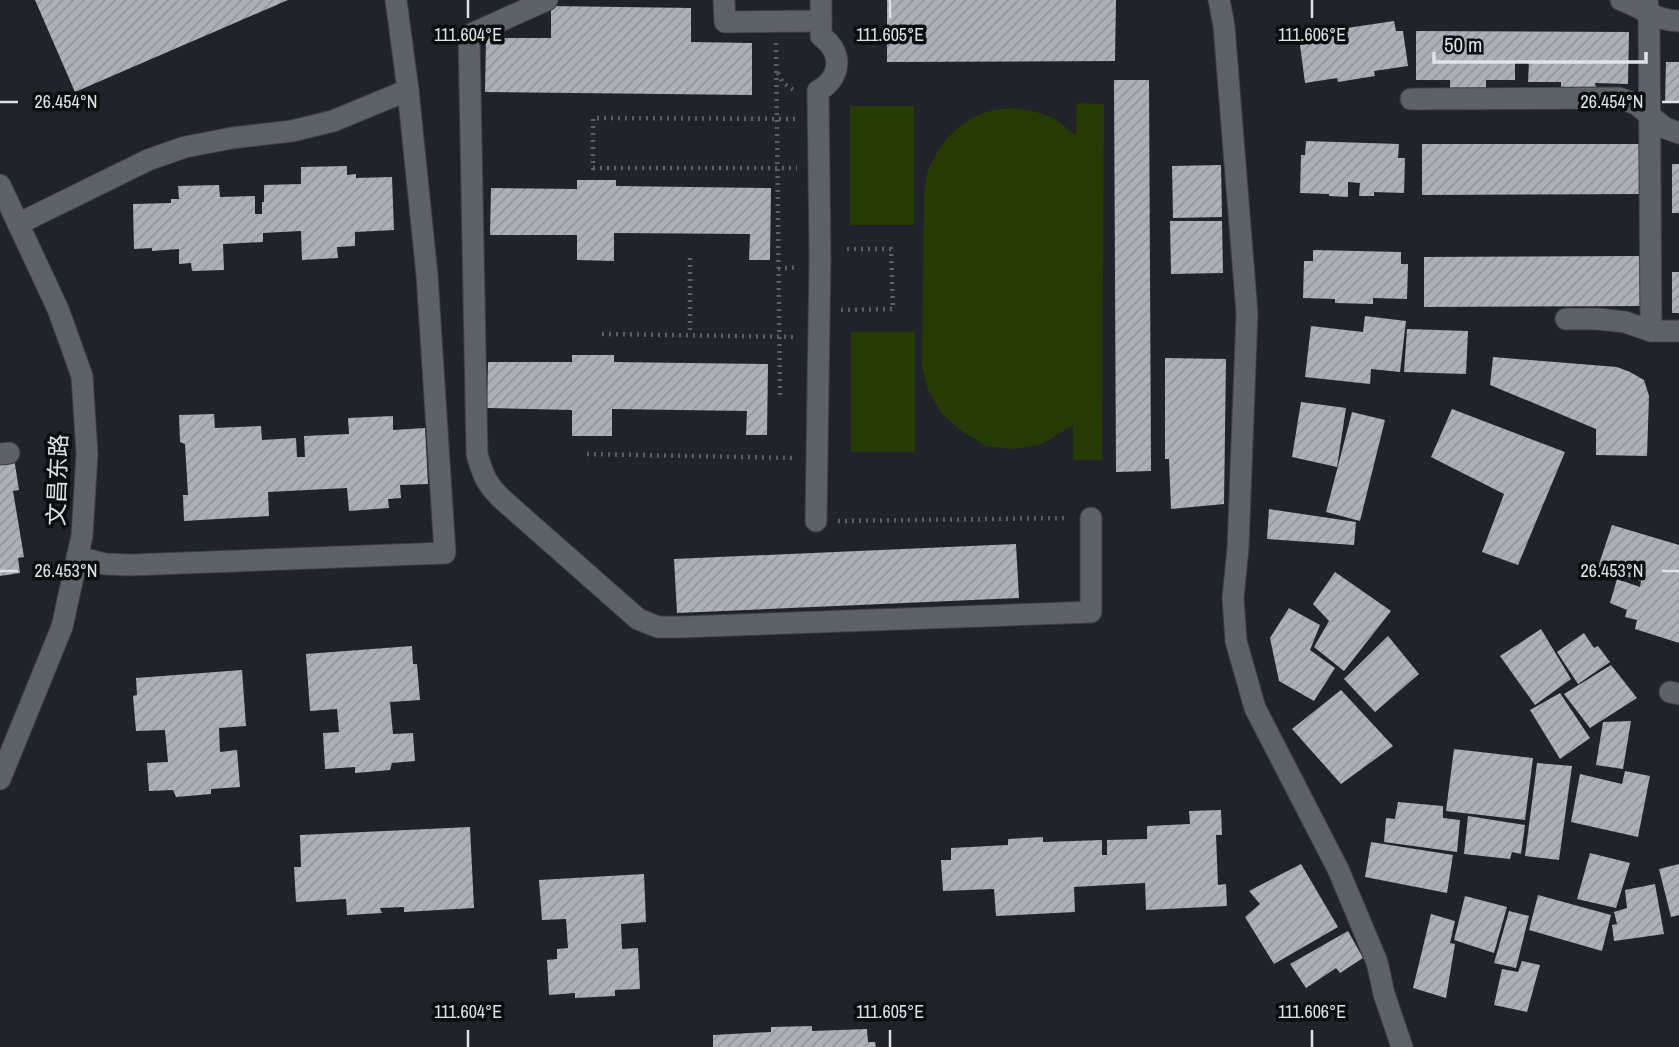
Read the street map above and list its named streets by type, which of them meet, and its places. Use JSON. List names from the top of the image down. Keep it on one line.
{"streets":{"street":["文昌东路"]},"scale_bar":"50 m","coordinates":["111.604°E","111.605°E","111.606°E","26.454°N","26.453°N"]}
